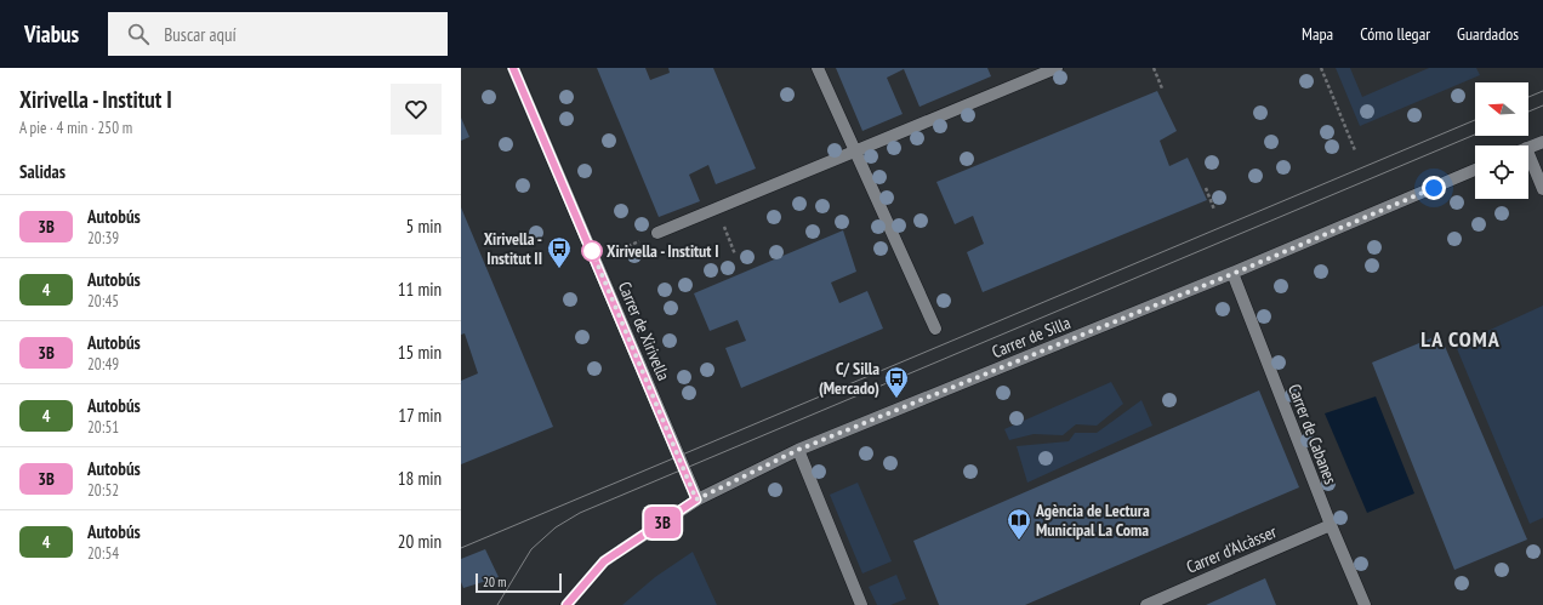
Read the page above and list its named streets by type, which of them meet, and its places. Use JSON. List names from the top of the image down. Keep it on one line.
{"streets":{"street":["Carrer de Xirivella","Carrer de Silla","Carrer de Cabanes","Carrer d'Alcàsser"]},"crossings":[["Carrer de Xirivella","Carrer de Silla"],["Carrer de Silla","Carrer de Cabanes"],["Carrer de Cabanes","Carrer d'Alcàsser"]],"districts":["LA COMA"],"places":{"other":["Xirivella - Institut I"],"bus stop":["Xirivella - Institut II","C/ Silla (Mercado)"],"library":["Agència de Lectura Municipal La Coma"]},"lines":["bus line 3B"],"scale_bar":"20 m","north":"left","page":{"header":"Viabus","search":"Buscar aquí","nav":["Mapa","Cómo llegar","Guardados"],"heading":[["Xirivella - Institut I","A pie · 4 min · 250 m"],"Salidas"],"on_map":"3B","list":[{"mark":"3B","name":"Autobús","note":"20:39","value":"5 min"},{"mark":"4","name":"Autobús","note":"20:45","value":"11 min"},{"mark":"3B","name":"Autobús","note":"20:49","value":"15 min"},{"mark":"4","name":"Autobús","note":"20:51","value":"17 min"},{"mark":"3B","name":"Autobús","note":"20:52","value":"18 min"},{"mark":"4","name":"Autobús","note":"20:54","value":"20 min"}],"scale":"20 m"}}
